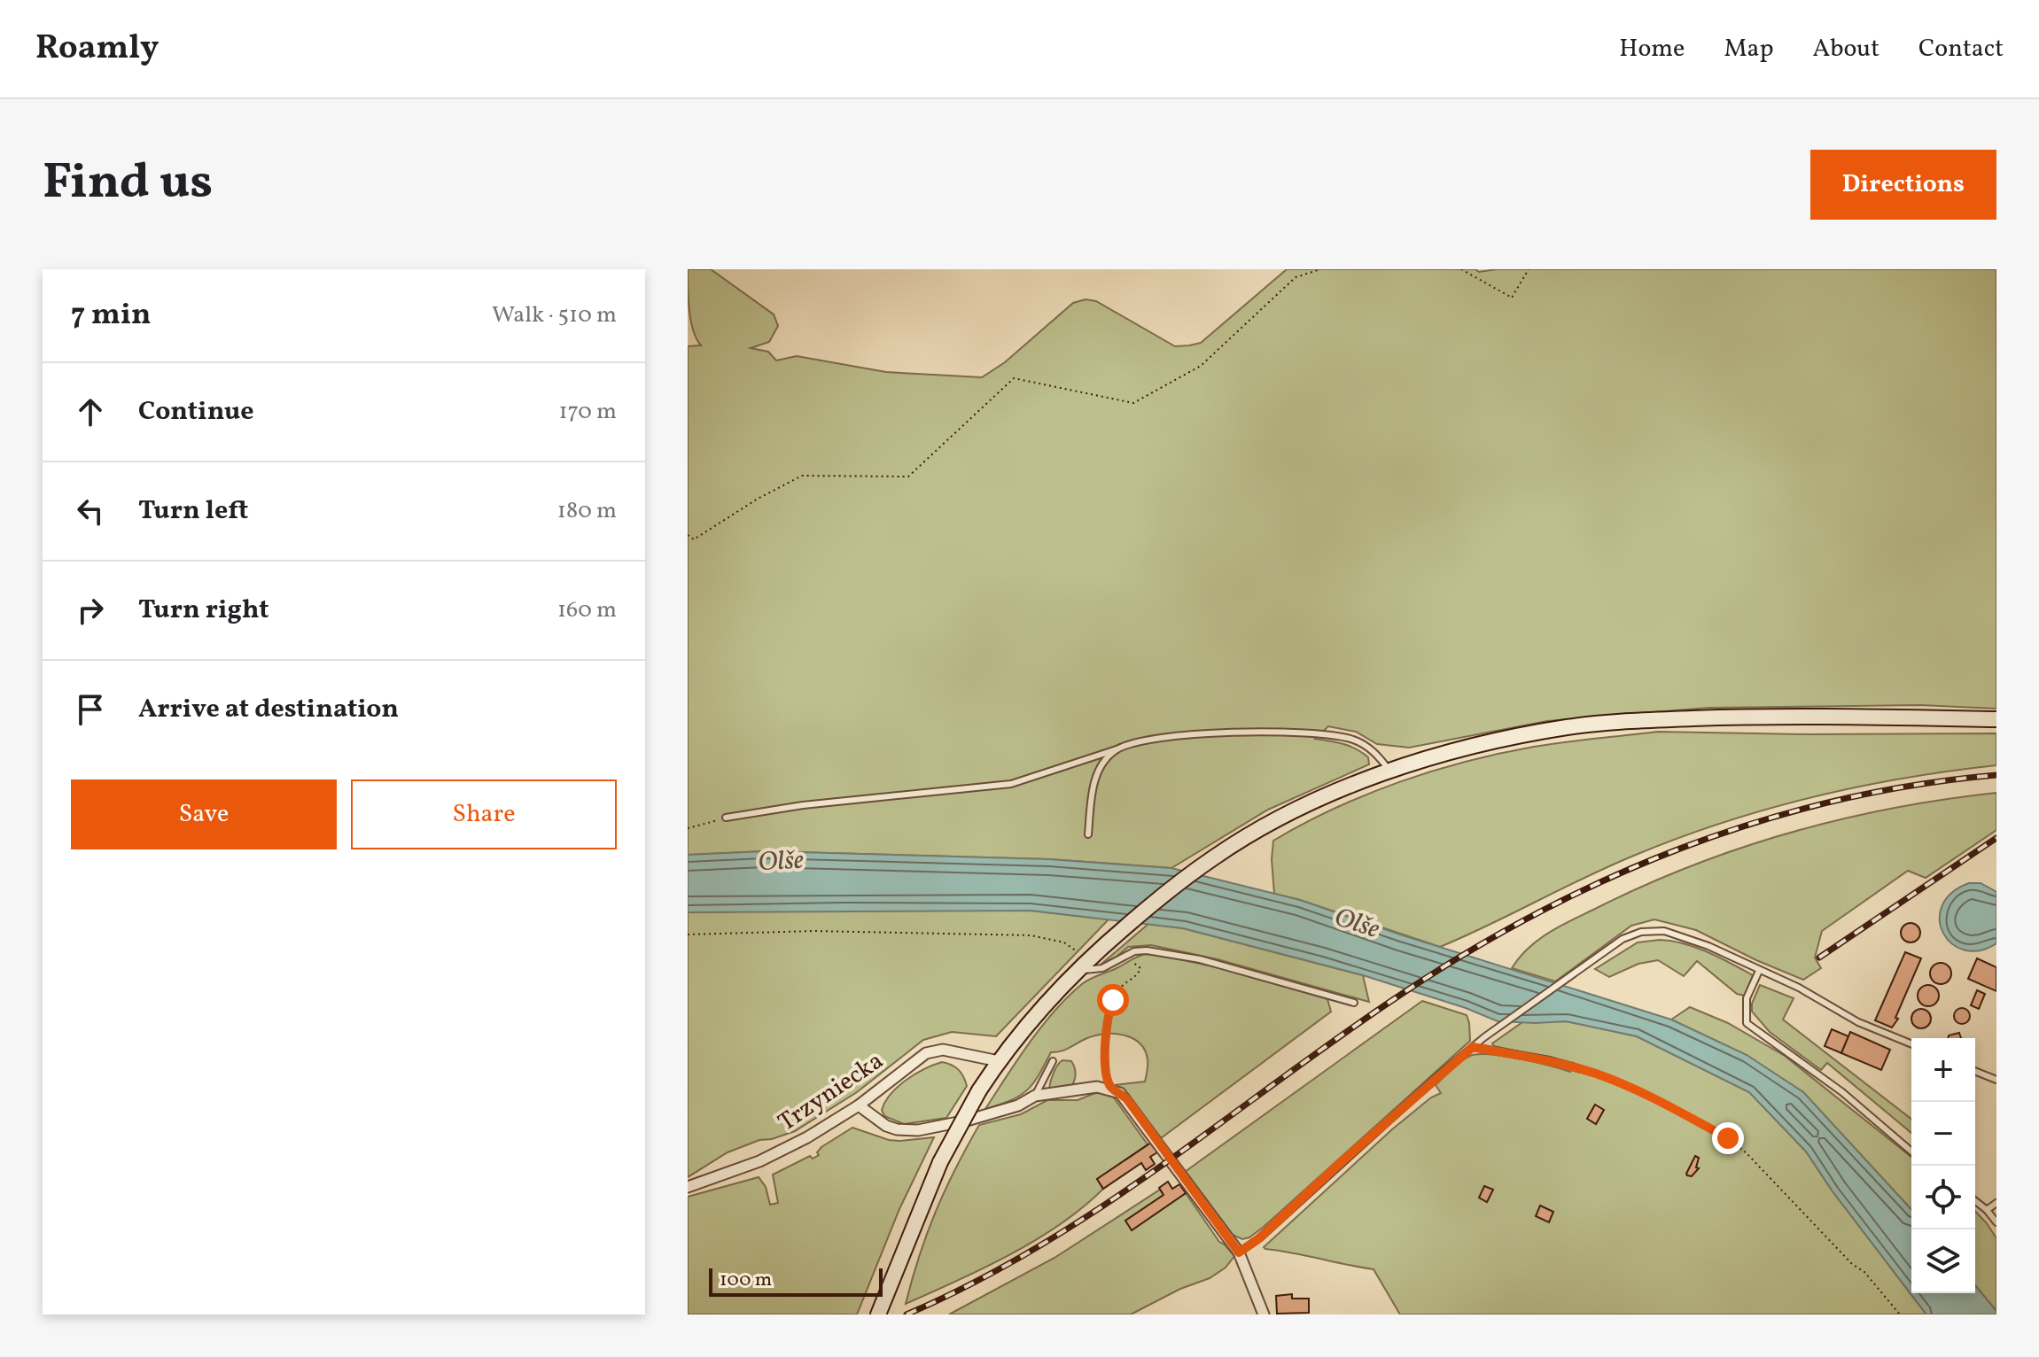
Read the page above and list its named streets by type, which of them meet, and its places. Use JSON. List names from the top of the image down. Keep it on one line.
{"streets":{"street":["Trzyniecka"]},"water":["Olše"],"scale_bar":"100 m","page":{"header":"Roamly","nav":["Home","Map","About","Contact"],"title":"Find us","buttons":["Directions",["Save","Share"]],"heading":["7 min","Walk · 510 m"],"list":[["Continue","170 m"],["Turn left","180 m"],["Turn right","160 m"],"Arrive at destination"],"map_buttons":["+","−"],"scale":"100 m"}}
